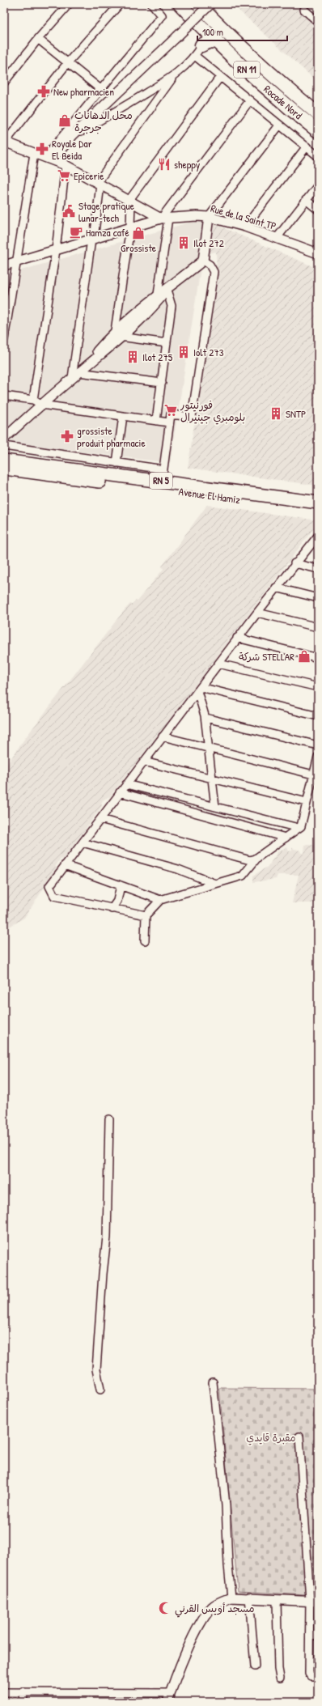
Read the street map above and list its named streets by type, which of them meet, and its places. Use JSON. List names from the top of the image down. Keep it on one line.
{"streets":{"highway":["RN 11","Rocade Nord","RN 5","Avenue El Hamiz"],"street":["Rue de la Saint TP"]},"parks":["مقبرة قايدي"],"places":{"pharmacy":["New pharmacien","Royale Dar El Beida","grossiste produit pharmacie"],"shop":["محل الدهانات جرجرة","Grossiste","شركة STELLAR"],"restaurant":["sheppy"],"supermarket":["Epicerie","فورنيتور بلومبري جينيرال"],"public building":["Stage pratique lunar-tech"],"cafe":["Hamza café"],"building":["Ilot 272","Iolt 273","Ilot 275","SNTP"],"mosque":["مسجد أويس القرني"]},"scale_bar":"100 m"}
